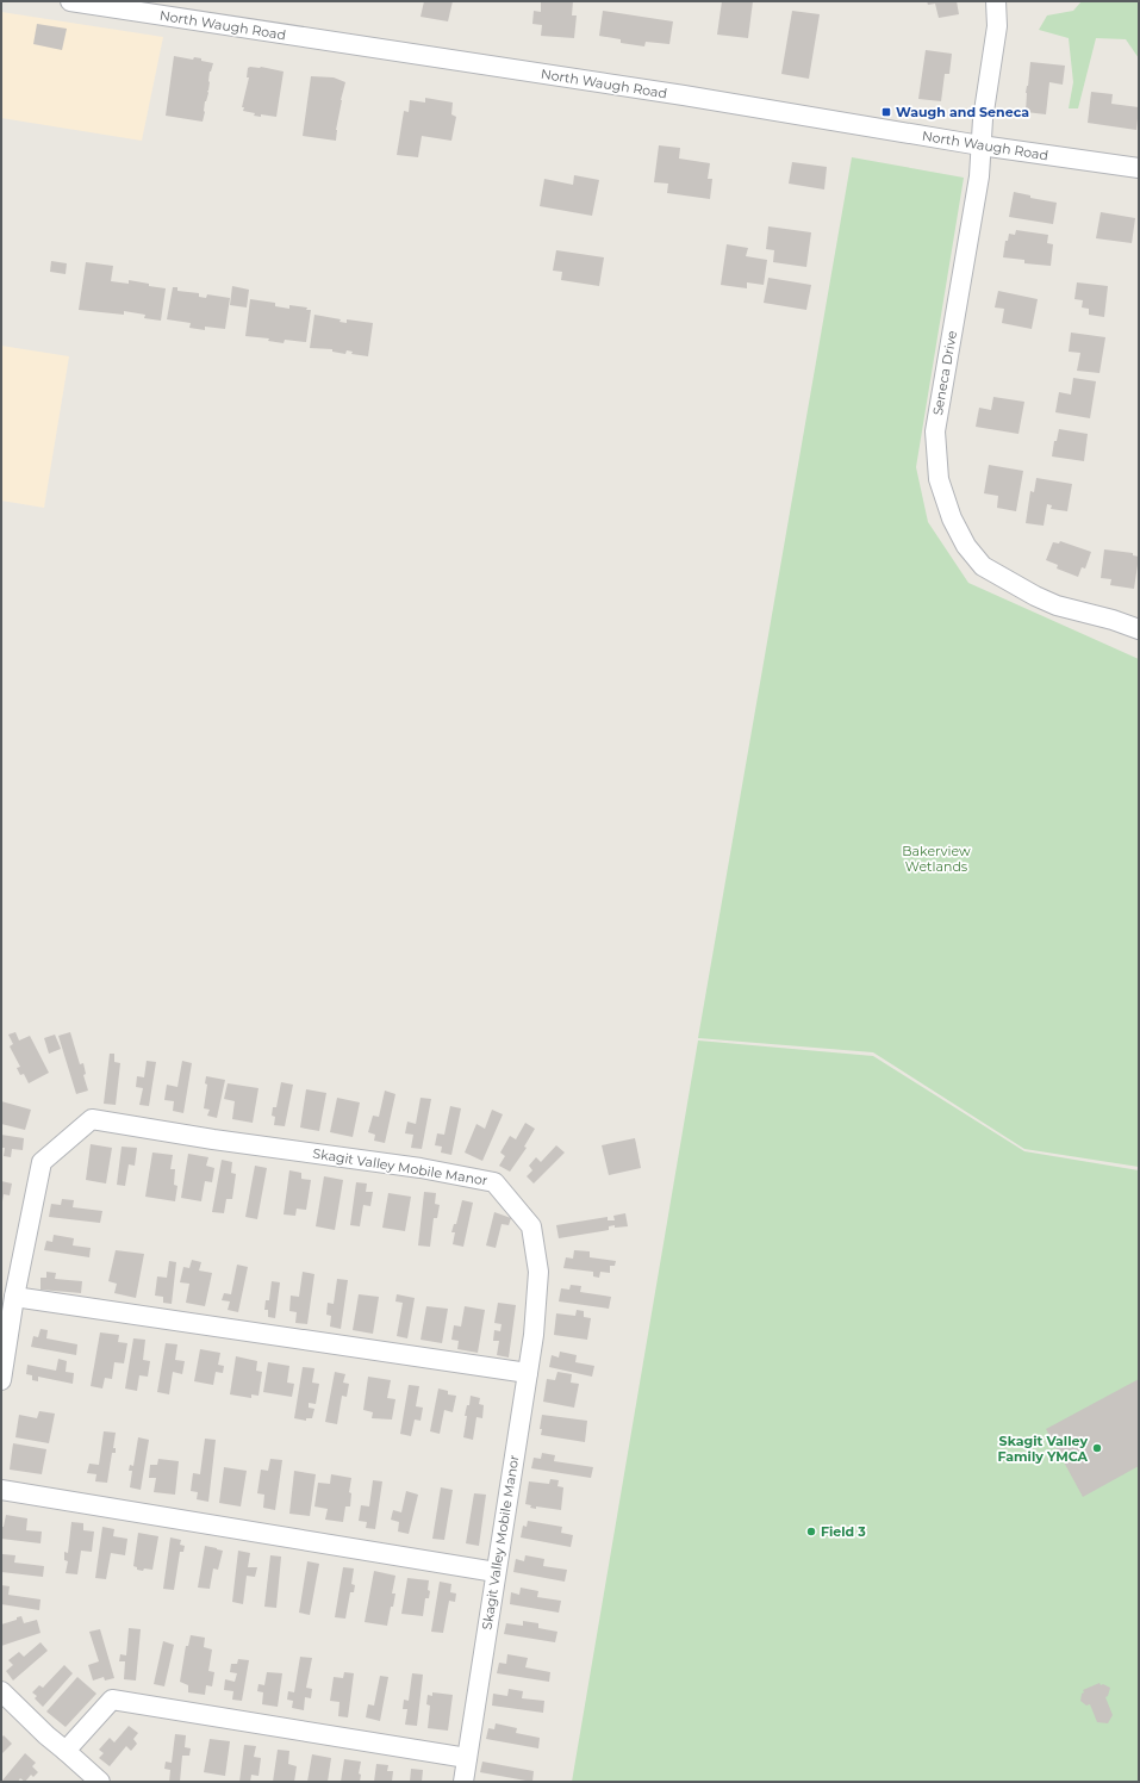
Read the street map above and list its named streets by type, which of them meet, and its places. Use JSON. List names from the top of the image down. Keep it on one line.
{"streets":{"street":["North Waugh Road","Seneca Drive","Skagit Valley Mobile Manor"]},"crossings":[["North Waugh Road","Seneca Drive"]],"parks":["Bakerview Wetlands"],"places":{"transit":["Waugh and Seneca"],"other":["Skagit Valley Family YMCA","Field 3"]}}
